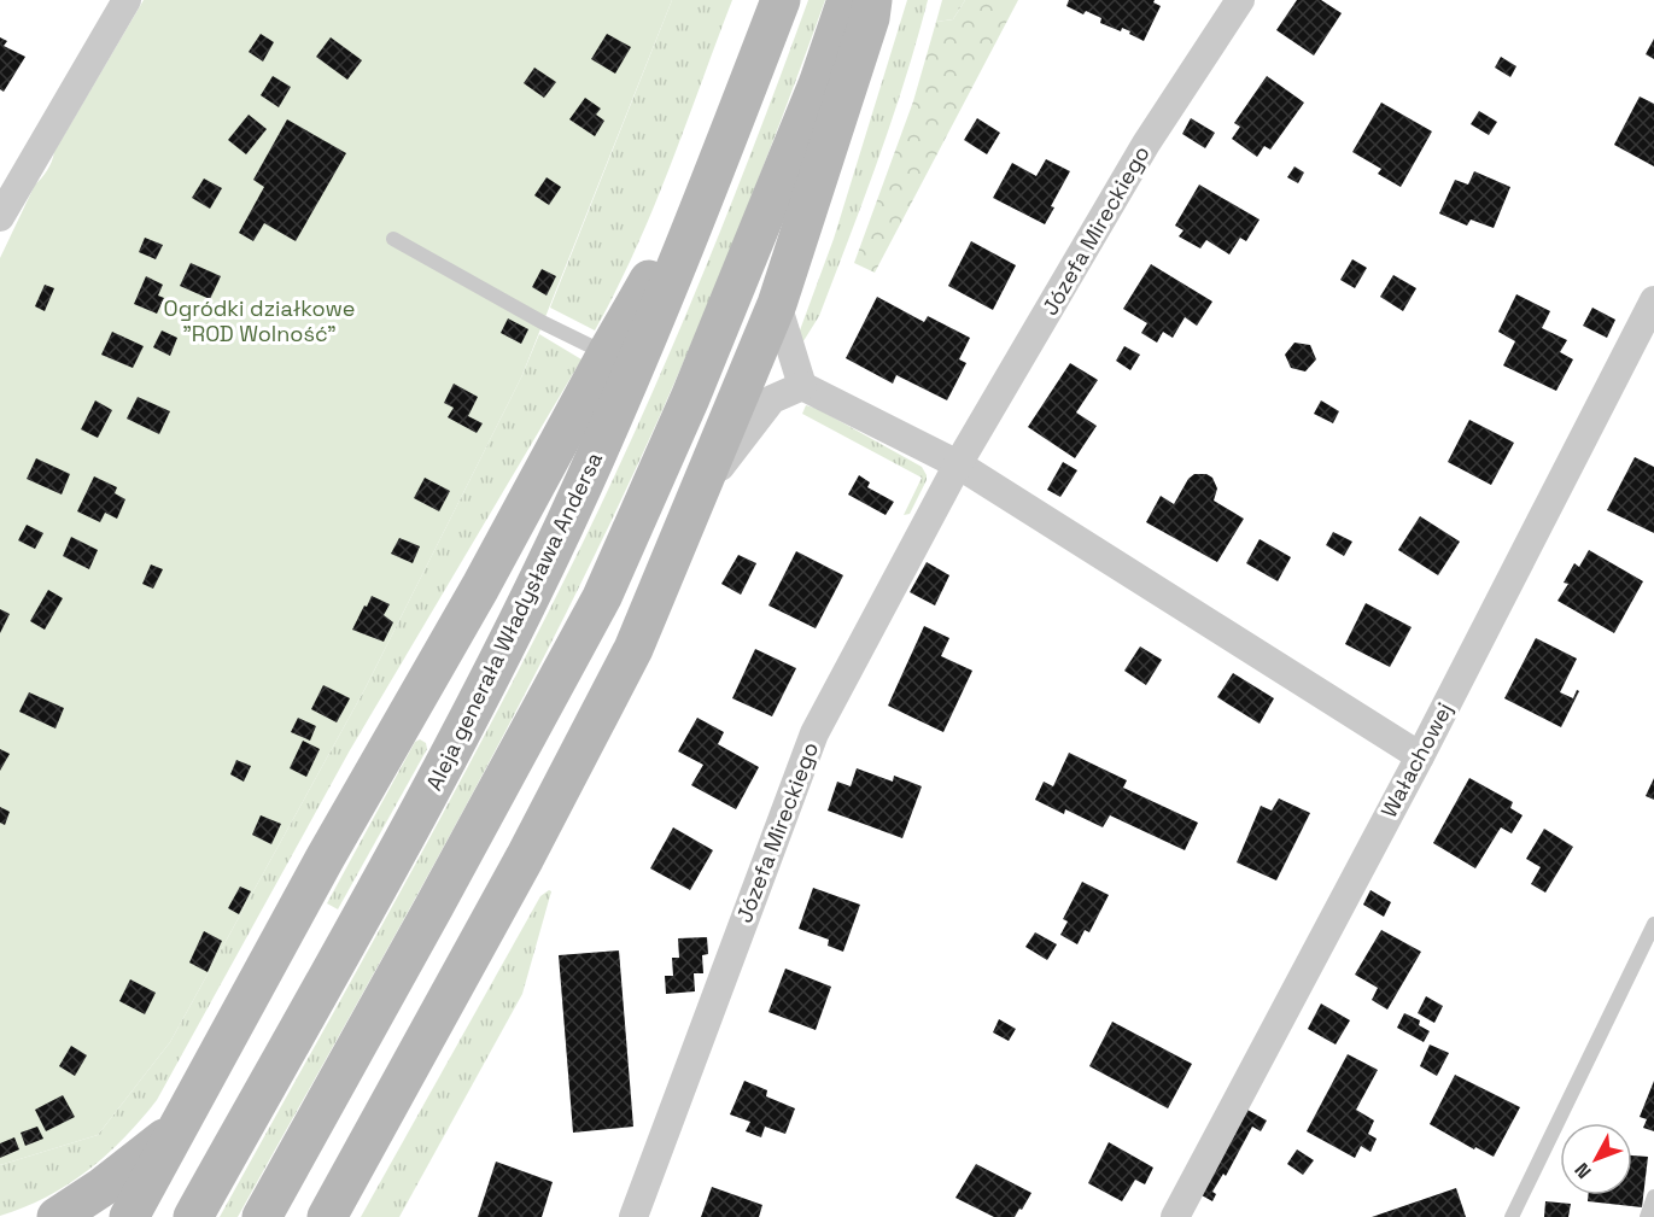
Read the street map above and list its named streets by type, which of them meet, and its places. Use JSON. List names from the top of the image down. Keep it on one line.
{"streets":{"main road":["Aleja generała Władysława Andersa"],"street":["Józefa Mireckiego","Wałachowej"]},"parks":["Ogródki działkowe \"ROD Wolność\""],"north":"bottom left"}
